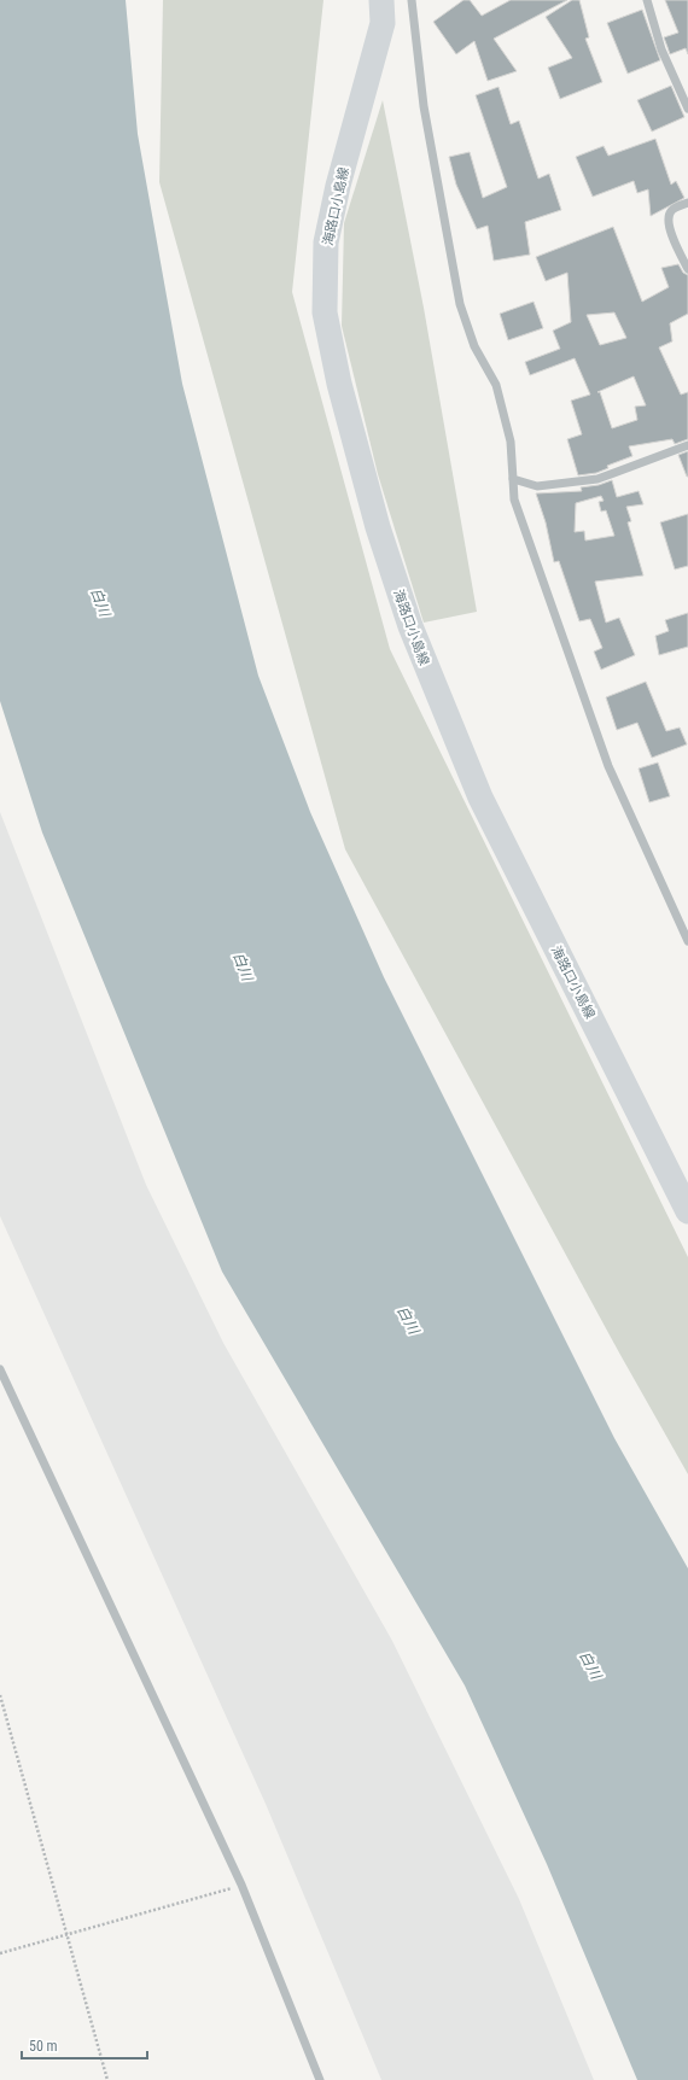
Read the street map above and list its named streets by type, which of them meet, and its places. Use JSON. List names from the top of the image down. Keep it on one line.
{"streets":{"main road":["海路口小島線"]},"water":["白川"],"scale_bar":"50 m"}
